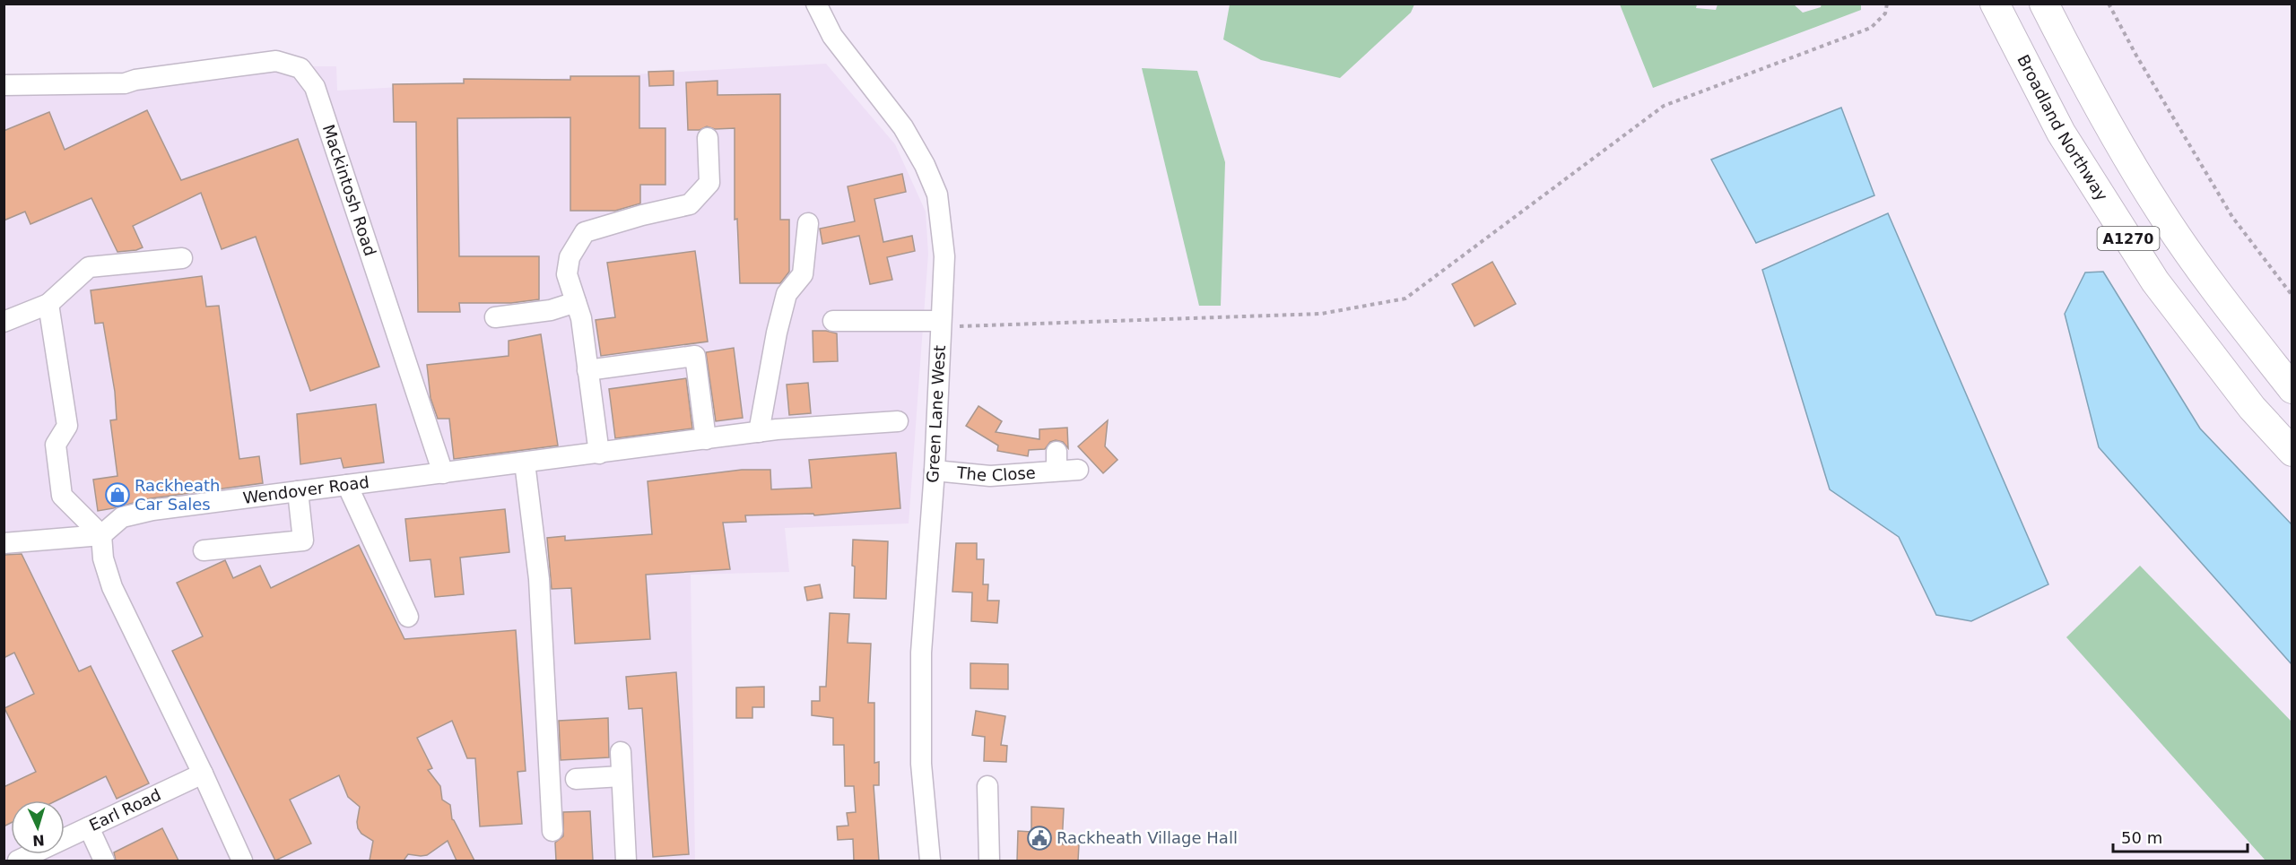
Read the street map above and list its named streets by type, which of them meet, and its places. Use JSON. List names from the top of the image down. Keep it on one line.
{"streets":{"highway":["Broadland Northway","A1270"],"street":["Mackintosh Road","Green Lane West","The Close","Wendover Road","Earl Road"]},"crossings":[["Mackintosh Road","Wendover Road"],["Green Lane West","The Close"]],"places":{"shop":["Rackheath Car Sales"],"public building":["Rackheath Village Hall"]},"scale_bar":"50 m","north":"bottom"}
